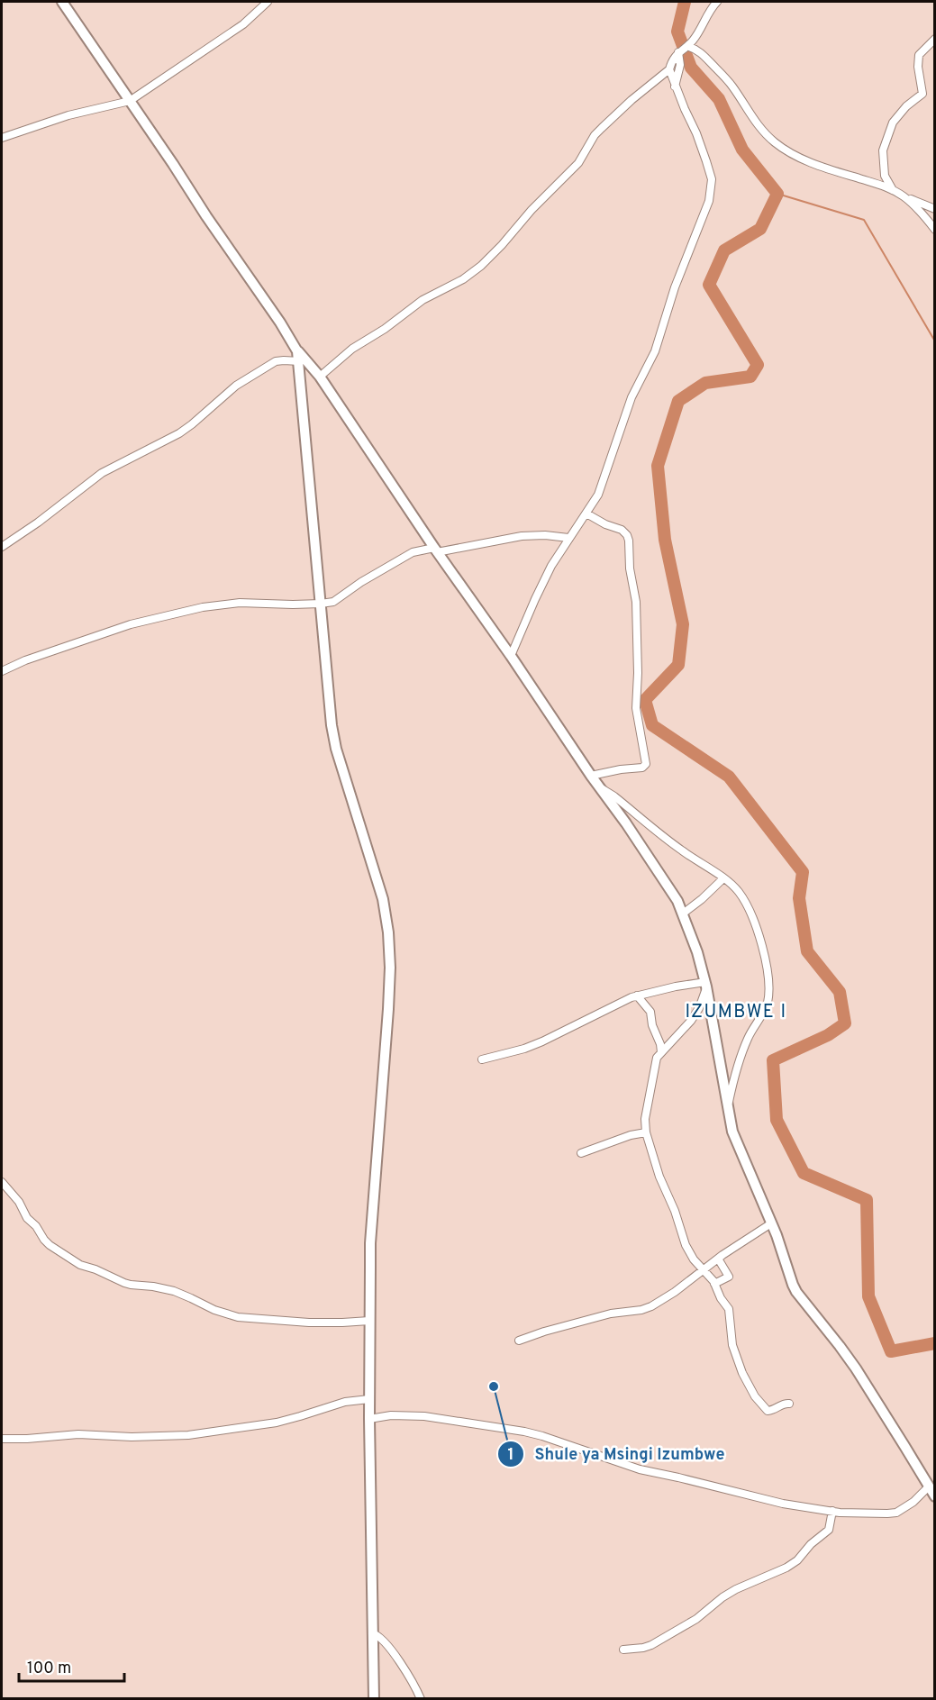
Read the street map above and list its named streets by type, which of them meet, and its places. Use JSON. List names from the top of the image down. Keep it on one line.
{"districts":["IZUMBWE I"],"places":["Shule ya Msingi Izumbwe"],"scale_bar":"100 m"}
